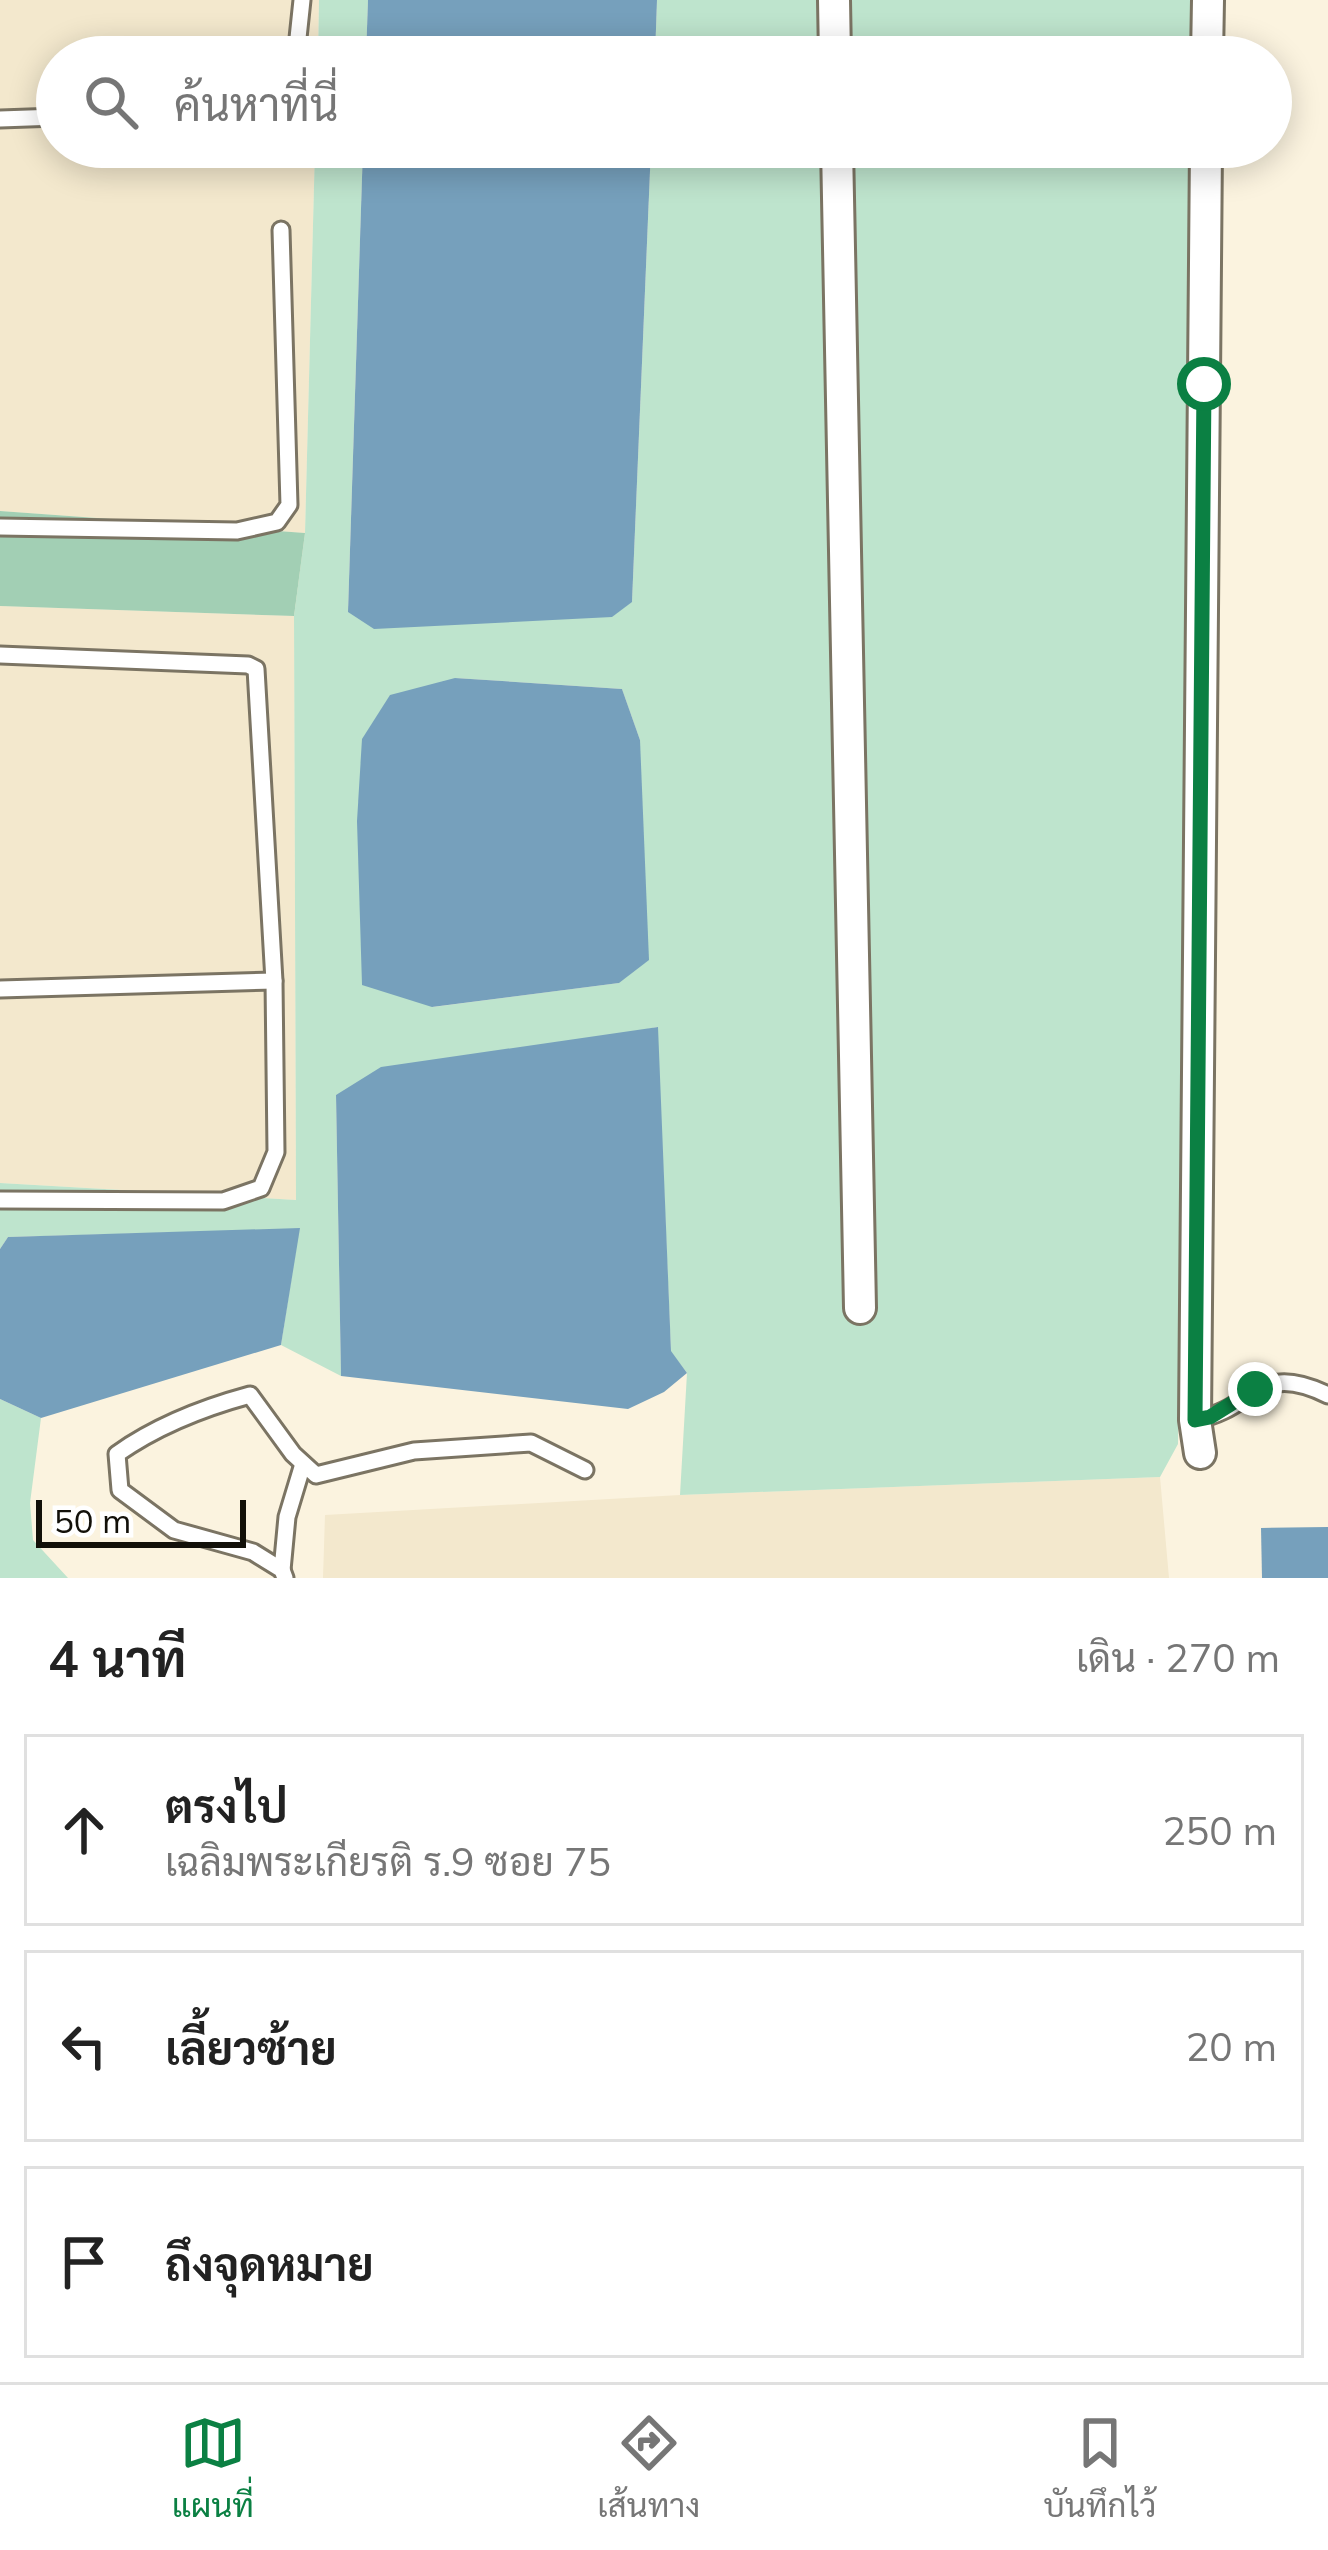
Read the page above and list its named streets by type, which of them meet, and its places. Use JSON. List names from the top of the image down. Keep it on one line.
{"scale_bar":"50 m","page":{"search":"ค้นหาที่นี่","scale":"50 m","heading":["4 นาที","เดิน · 270 m"],"list":[["ตรงไป","เฉลิมพระเกียรติ ร.9 ซอย 75","250 m"],["เลี้ยวซ้าย","20 m"],"ถึงจุดหมาย"],"nav":["แผนที่","เส้นทาง","บันทึกไว้"]}}
